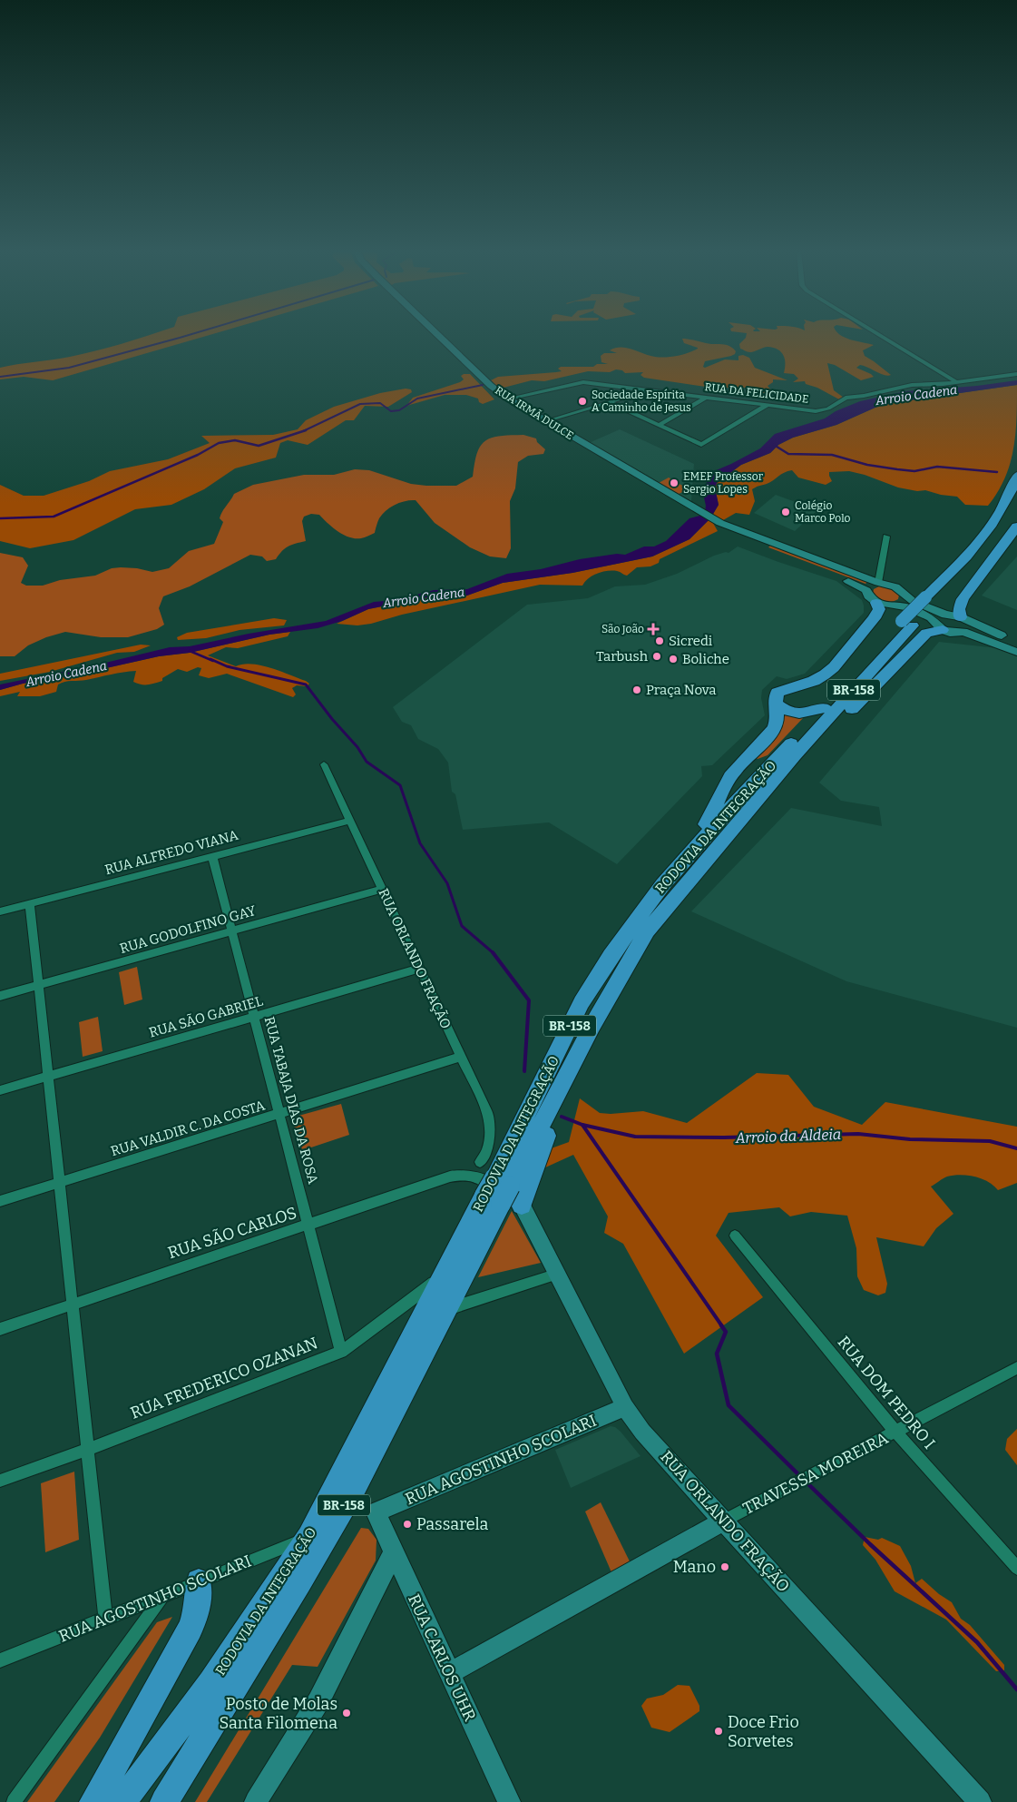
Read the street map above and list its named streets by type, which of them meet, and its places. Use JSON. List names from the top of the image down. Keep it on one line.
{"streets":{"highway":["BR-158","RODOVIA DA INTEGRAÇÃO"],"street":["RUA DA FELICIDADE","RUA IRMÃ DULCE","RUA ALFREDO VIANA","RUA GODOLFINO GAY","RUA ORLANDO FRAÇÃO","RUA SÃO GABRIEL","RUA TABAJA DIAS DA ROSA","RUA VALDIR C. DA COSTA","RUA SÃO CARLOS","RUA FREDERICO OZANAN","RUA DOM PEDRO I","RUA AGOSTINHO SCOLARI","TRAVESSA MOREIRA","RUA CARLOS UHR"]},"crossings":[["RUA DA FELICIDADE","RUA IRMÃ DULCE"],["RODOVIA DA INTEGRAÇÃO","RUA ORLANDO FRAÇÃO"],["RODOVIA DA INTEGRAÇÃO","RUA SÃO CARLOS"],["RODOVIA DA INTEGRAÇÃO","RUA FREDERICO OZANAN"],["RODOVIA DA INTEGRAÇÃO","RUA AGOSTINHO SCOLARI"],["RUA ALFREDO VIANA","RUA ORLANDO FRAÇÃO"],["RUA ALFREDO VIANA","RUA TABAJA DIAS DA ROSA"],["RUA GODOLFINO GAY","RUA ORLANDO FRAÇÃO"],["RUA GODOLFINO GAY","RUA TABAJA DIAS DA ROSA"],["RUA ORLANDO FRAÇÃO","RUA SÃO GABRIEL"],["RUA ORLANDO FRAÇÃO","RUA VALDIR C. DA COSTA"],["RUA ORLANDO FRAÇÃO","RUA SÃO CARLOS"],["RUA ORLANDO FRAÇÃO","RUA AGOSTINHO SCOLARI"],["RUA ORLANDO FRAÇÃO","TRAVESSA MOREIRA"],["RUA SÃO GABRIEL","RUA TABAJA DIAS DA ROSA"],["RUA TABAJA DIAS DA ROSA","RUA VALDIR C. DA COSTA"],["RUA TABAJA DIAS DA ROSA","RUA SÃO CARLOS"],["RUA TABAJA DIAS DA ROSA","RUA FREDERICO OZANAN"],["RUA DOM PEDRO I","TRAVESSA MOREIRA"],["RUA AGOSTINHO SCOLARI","RUA CARLOS UHR"],["TRAVESSA MOREIRA","RUA CARLOS UHR"]],"water":["Arroio Cadena","Arroio da Aldeia"],"places":{"other":["Sociedade Espírita A Caminho de Jesus","EMEF Professor Sergio Lopes","Colégio Marco Polo","Sicredi","Tarbush","Boliche","Praça Nova","Passarela","Mano","Posto de Molas Santa Filomena","Doce Frio Sorvetes"],"health":["São João"]}}
